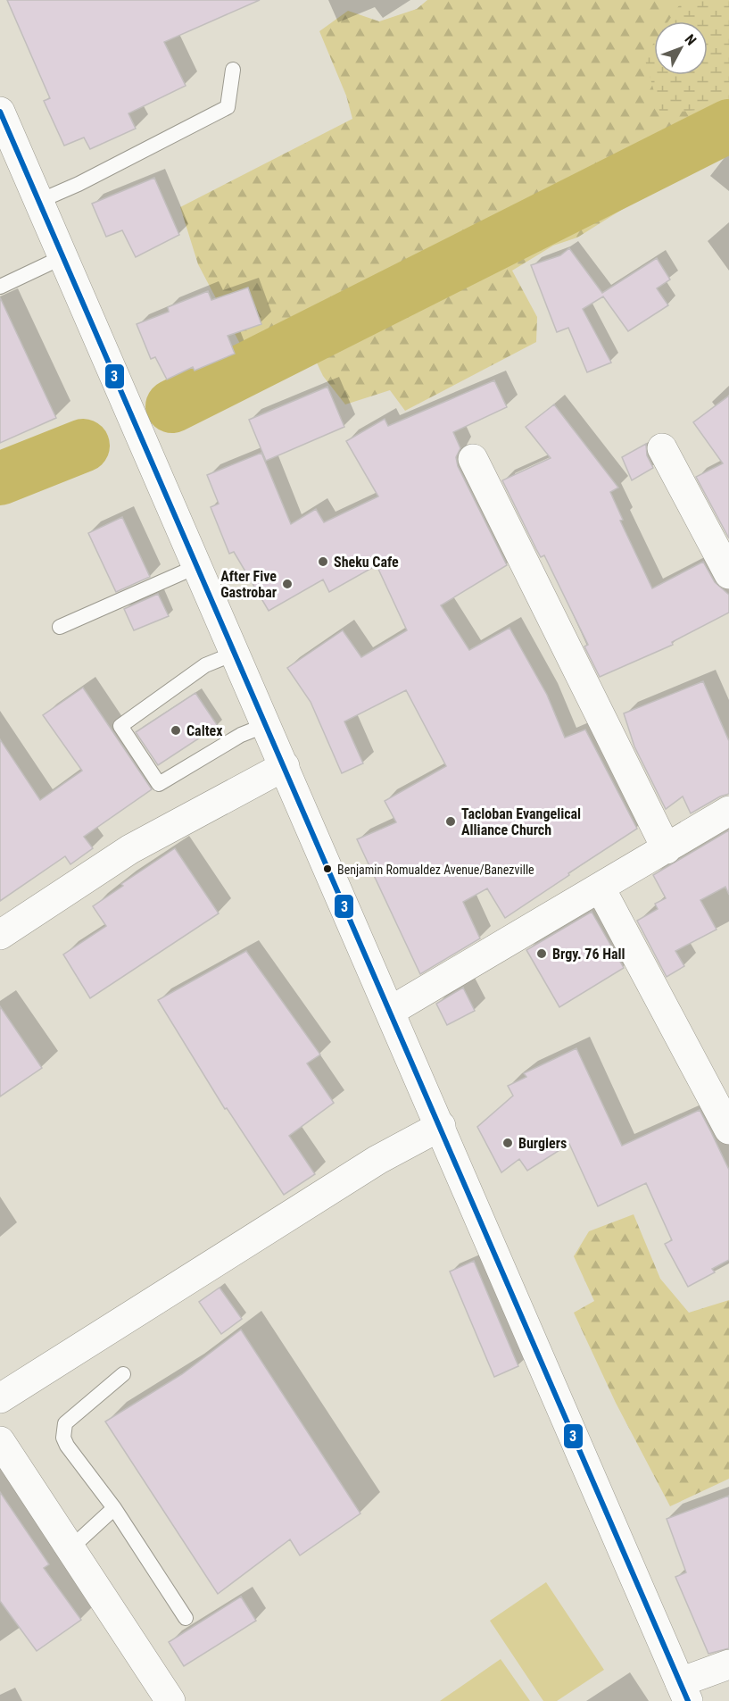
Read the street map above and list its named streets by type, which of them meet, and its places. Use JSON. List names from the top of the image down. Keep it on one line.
{"places":["Sheku Cafe","After Five Gastrobar","Caltex","Tacloban Evangelical Alliance Church","Benjamin Romualdez Avenue/Banezville","Brgy. 76 Hall","Burglers"],"lines":["transit line 3"],"north":"top right"}
